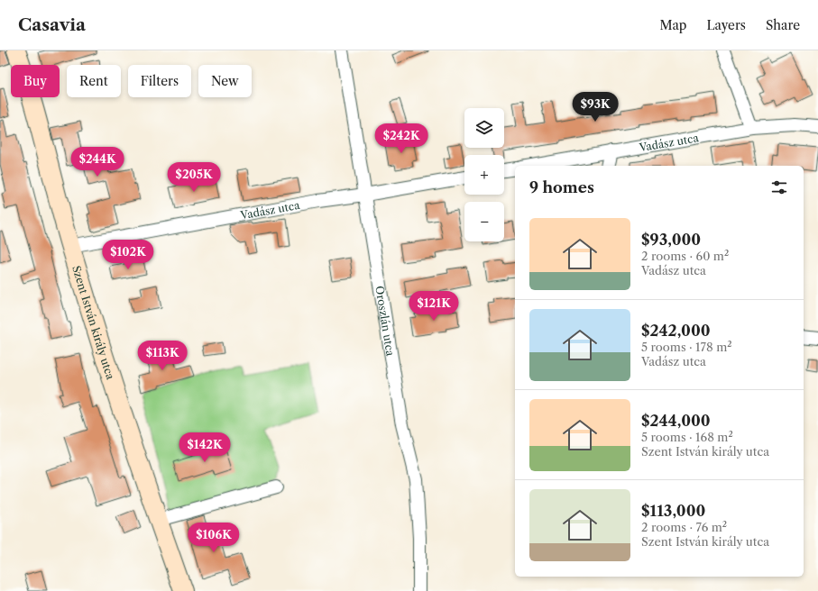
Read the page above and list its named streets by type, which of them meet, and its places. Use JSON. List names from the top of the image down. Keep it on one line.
{"streets":{"street":["Vadász utca","Oroszlán utca","Szent István király utca"]},"crossings":[["Vadász utca","Oroszlán utca"],["Vadász utca","Szent István király utca"]],"page":{"header":"Casavia","nav":["Map","Layers","Share"],"chip":["Buy","Rent","Filters","New"],"price":["$93K","$242K","$244K","$205K","$102K","$121K","$113K","$142K","$106K"],"map_buttons":["+","−"],"heading":"9 homes","list":[{"name":"$93,000","note":"2 rooms · 60 m² · Vadász utca"},{"name":"$242,000","note":"5 rooms · 178 m² · Vadász utca"},{"name":"$244,000","note":"5 rooms · 168 m² · Szent István király utca"},{"name":"$113,000","note":"2 rooms · 76 m² · Szent István király utca"}]}}
